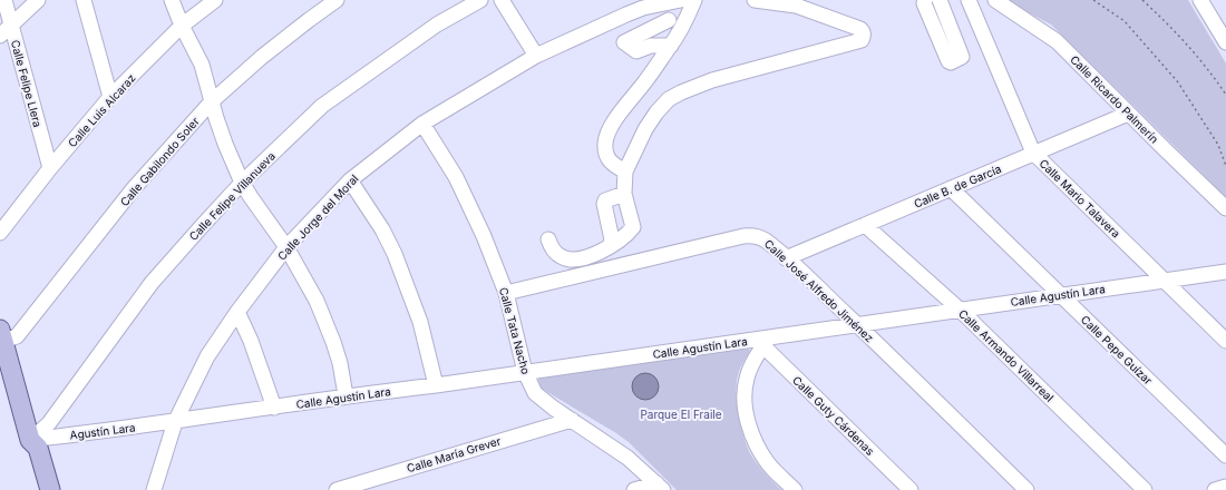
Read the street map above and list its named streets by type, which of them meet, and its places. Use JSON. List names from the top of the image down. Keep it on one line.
{"streets":{"street":["Calle Felipe Llera","Calle Ricardo Palmerín","Calle Luis Alcaraz","Calle Gabilondo Soler","Calle B. de García","Calle Felipe Villanueva","Calle Mario Talavera","Calle Jorge del Moral","Calle José Alfredo Jiménez","Calle Agustín Lara","Calle Tata Nacho","Calle Pepe Guízar","Calle Armando Villarreal","Calle Guty Cárdenas","Agustín Lara","Calle María Grever"]},"crossings":[["Calle Felipe Llera","Calle Luis Alcaraz"],["Calle Ricardo Palmerín","Calle B. de García"],["Calle B. de García","Calle Mario Talavera"],["Calle B. de García","Calle José Alfredo Jiménez"],["Calle B. de García","Calle Pepe Guízar"],["Calle B. de García","Calle Armando Villarreal"],["Calle Felipe Villanueva","Agustín Lara"],["Calle Mario Talavera","Calle Agustín Lara"],["Calle Jorge del Moral","Calle Agustín Lara"],["Calle Jorge del Moral","Calle Tata Nacho"],["Calle Jorge del Moral","Agustín Lara"],["Calle José Alfredo Jiménez","Calle Agustín Lara"],["Calle José Alfredo Jiménez","Calle Tata Nacho"],["Calle Agustín Lara","Calle Tata Nacho"],["Calle Agustín Lara","Calle Pepe Guízar"],["Calle Agustín Lara","Calle Armando Villarreal"],["Calle Agustín Lara","Calle Guty Cárdenas"],["Calle Agustín Lara","Agustín Lara"],["Calle Tata Nacho","Calle María Grever"]],"parks":["Parque El Fraile"]}
